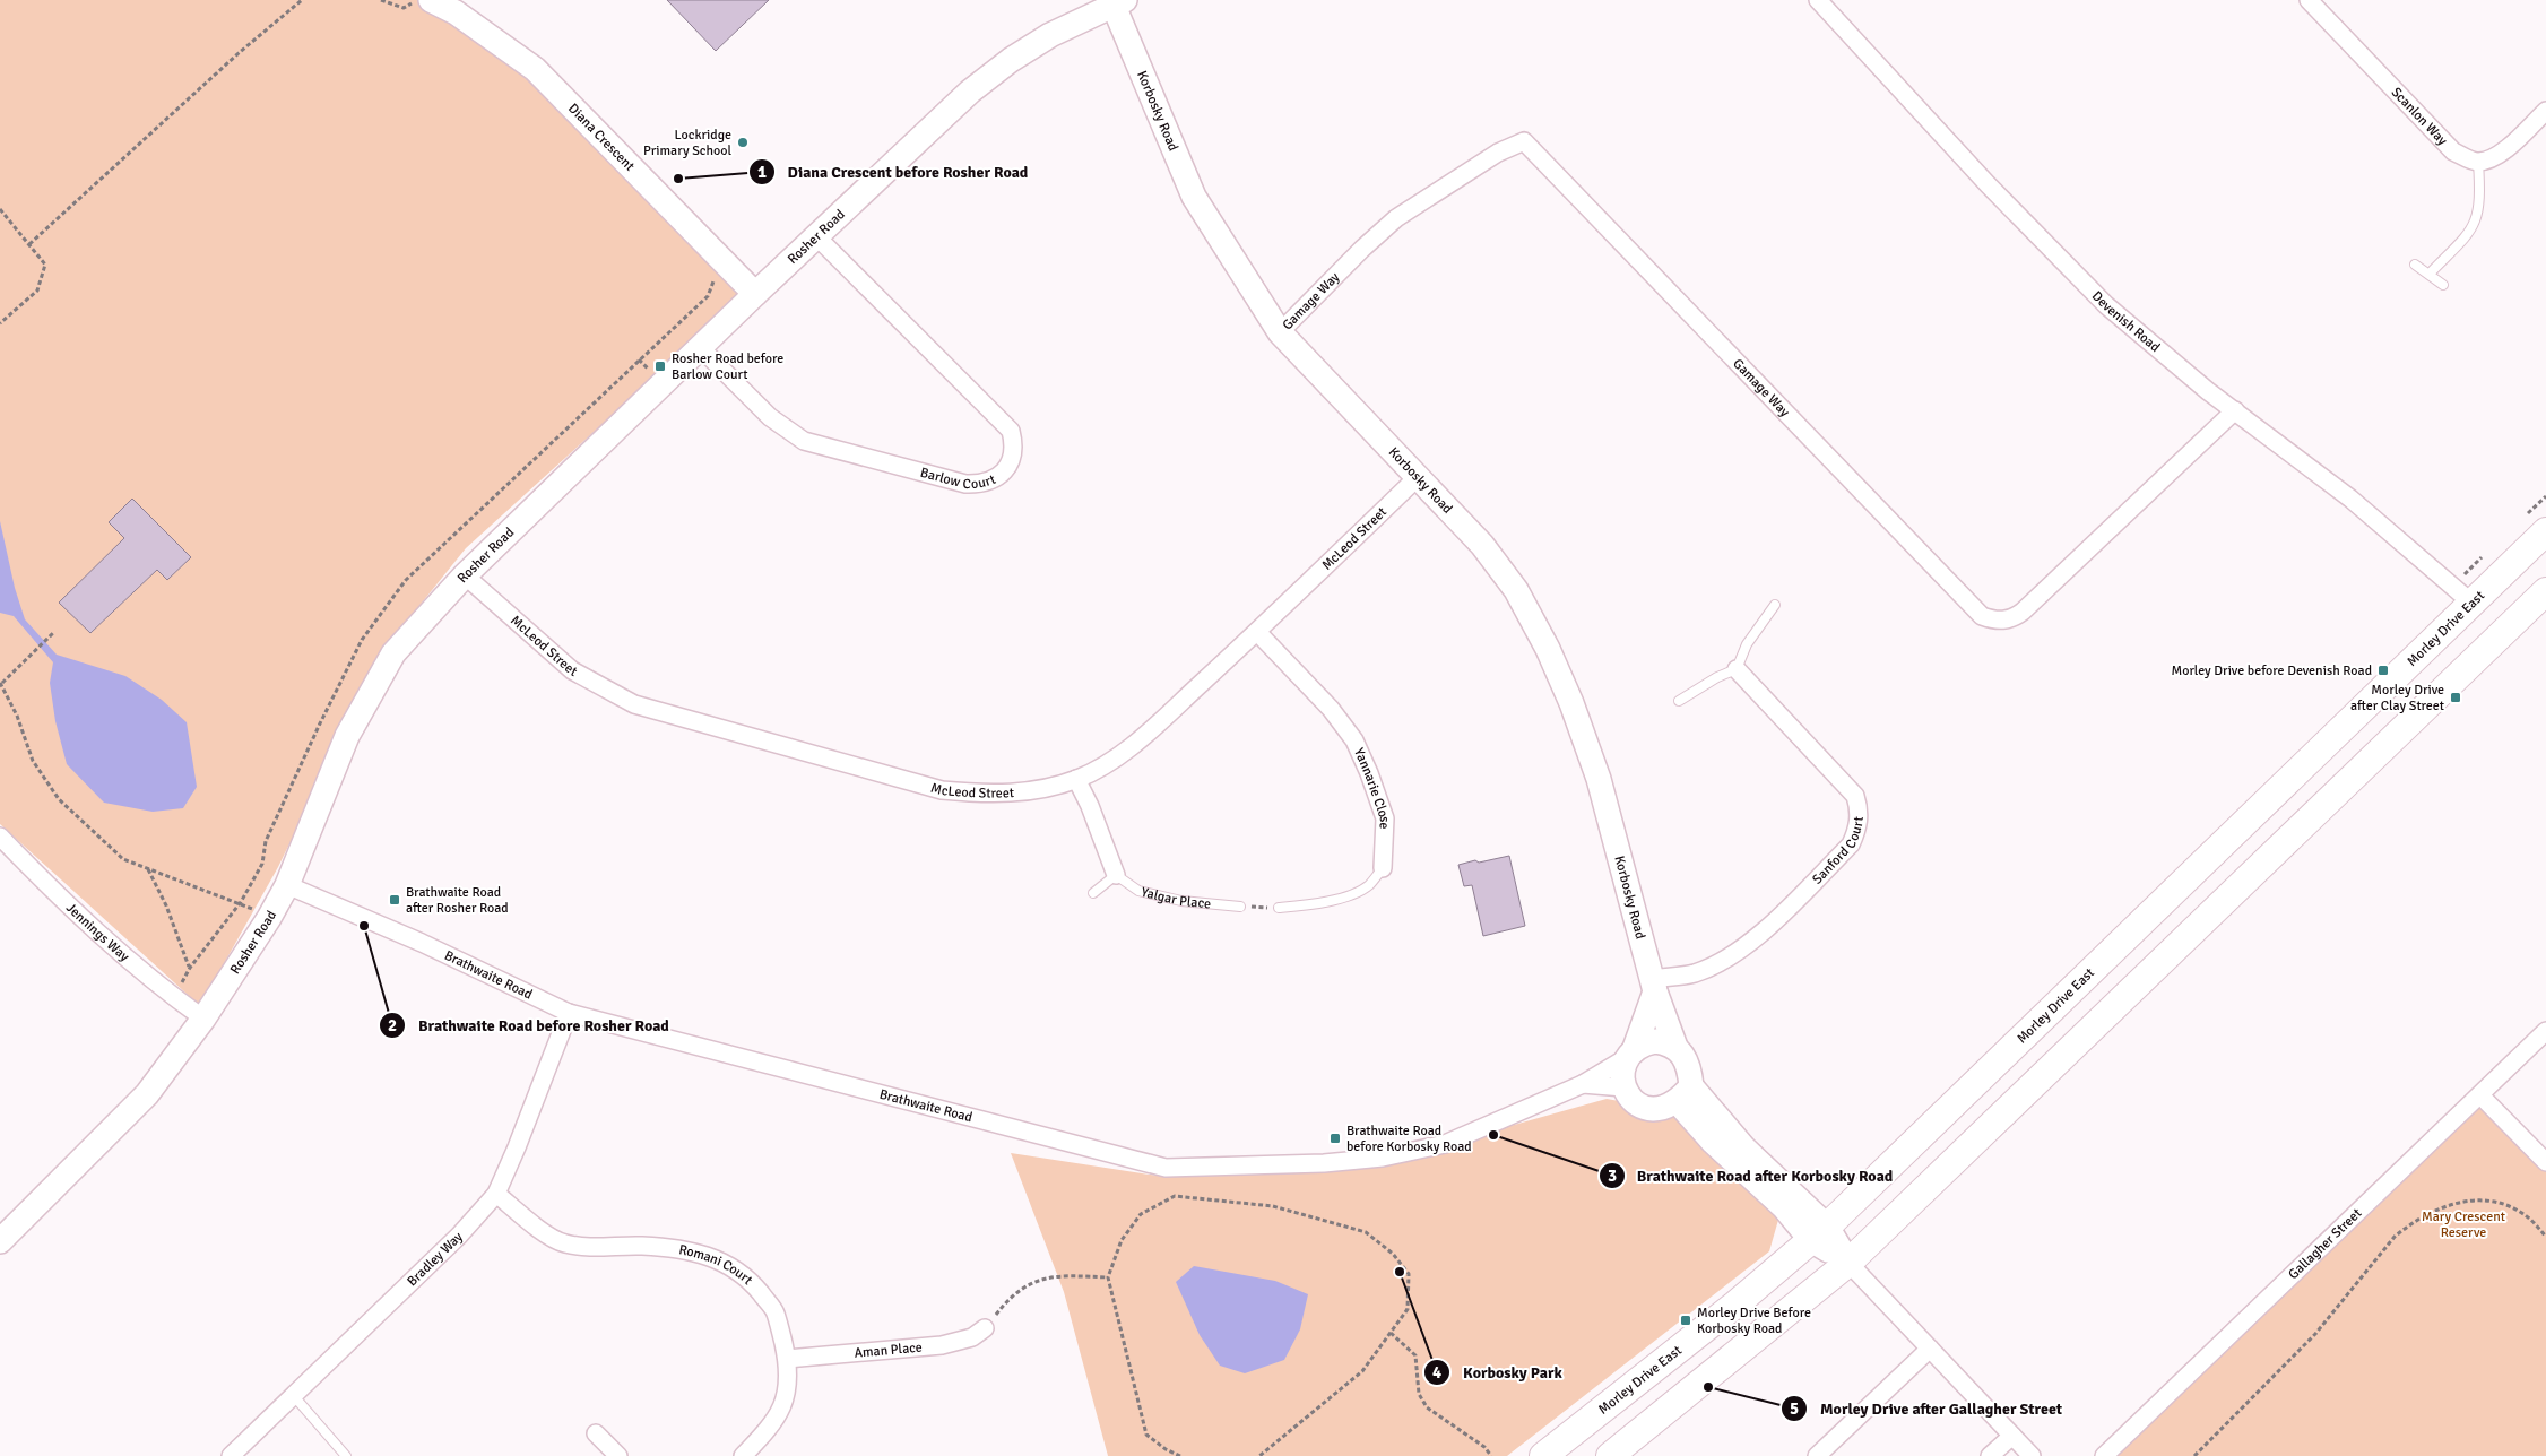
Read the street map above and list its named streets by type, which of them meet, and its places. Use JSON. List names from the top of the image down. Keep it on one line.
{"streets":{"main road":["Morley Drive East"],"street":["Korbosky Road","Scanlon Way","Diana Crescent","Rosher Road","Gamage Way","Devenish Road","Barlow Court","McLeod Street","Yannarie Close","Sanford Court","Jennings Way","Brathwaite Road","Gallagher Street","Bradley Way","Romani Court","Aman Place"],"lane":["Yalgar Place"]},"crossings":[["Korbosky Road","Rosher Road"],["Korbosky Road","Gamage Way"],["Korbosky Road","McLeod Street"],["Korbosky Road","Sanford Court"],["Korbosky Road","Brathwaite Road"],["Diana Crescent","Rosher Road"],["Rosher Road","Barlow Court"],["Rosher Road","McLeod Street"],["Rosher Road","Jennings Way"],["Rosher Road","Brathwaite Road"],["Gamage Way","Devenish Road"],["Devenish Road","Morley Drive East"],["McLeod Street","Yannarie Close"],["Brathwaite Road","Bradley Way"],["Bradley Way","Romani Court"],["Romani Court","Aman Place"]],"parks":["Mary Crescent Reserve"],"places":{"other":["Lockridge Primary School","Diana Crescent before Rosher Road","Brathwaite Road before Rosher Road","Brathwaite Road after Korbosky Road","Korbosky Park","Morley Drive after Gallagher Street"],"transit":["Rosher Road before Barlow Court","Morley Drive before Devenish Road","Morley Drive after Clay Street","Brathwaite Road after Rosher Road","Brathwaite Road before Korbosky Road","Morley Drive Before Korbosky Road"]}}
